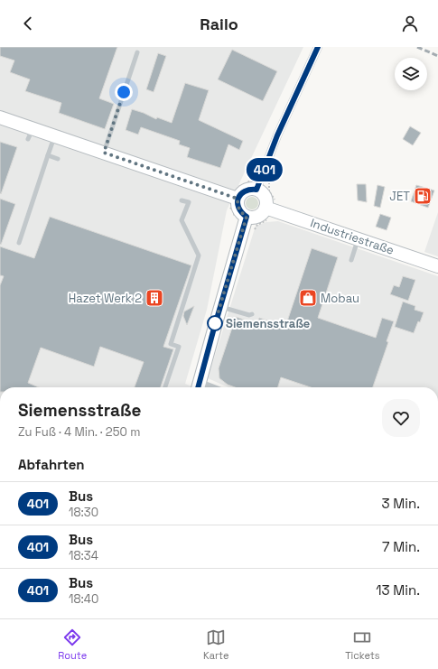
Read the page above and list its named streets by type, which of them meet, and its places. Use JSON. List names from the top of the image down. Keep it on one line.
{"streets":{"street":["Industriestraße"]},"places":{"fuel station":["JET"],"building":["Hazet Werk 2"],"shop":["Mobau"],"other":["Siemensstraße"]},"lines":["bus line 401"],"page":{"header":"Railo","on_map":"401","heading":[["Siemensstraße","Zu Fuß · 4 Min. · 250 m"],"Abfahrten"],"list":[{"mark":"401","name":"Bus","note":"18:30","value":"3 Min."},{"mark":"401","name":"Bus","note":"18:34","value":"7 Min."},{"mark":"401","name":"Bus","note":"18:40","value":"13 Min."}],"tabs":["Route","Karte","Tickets"]}}
